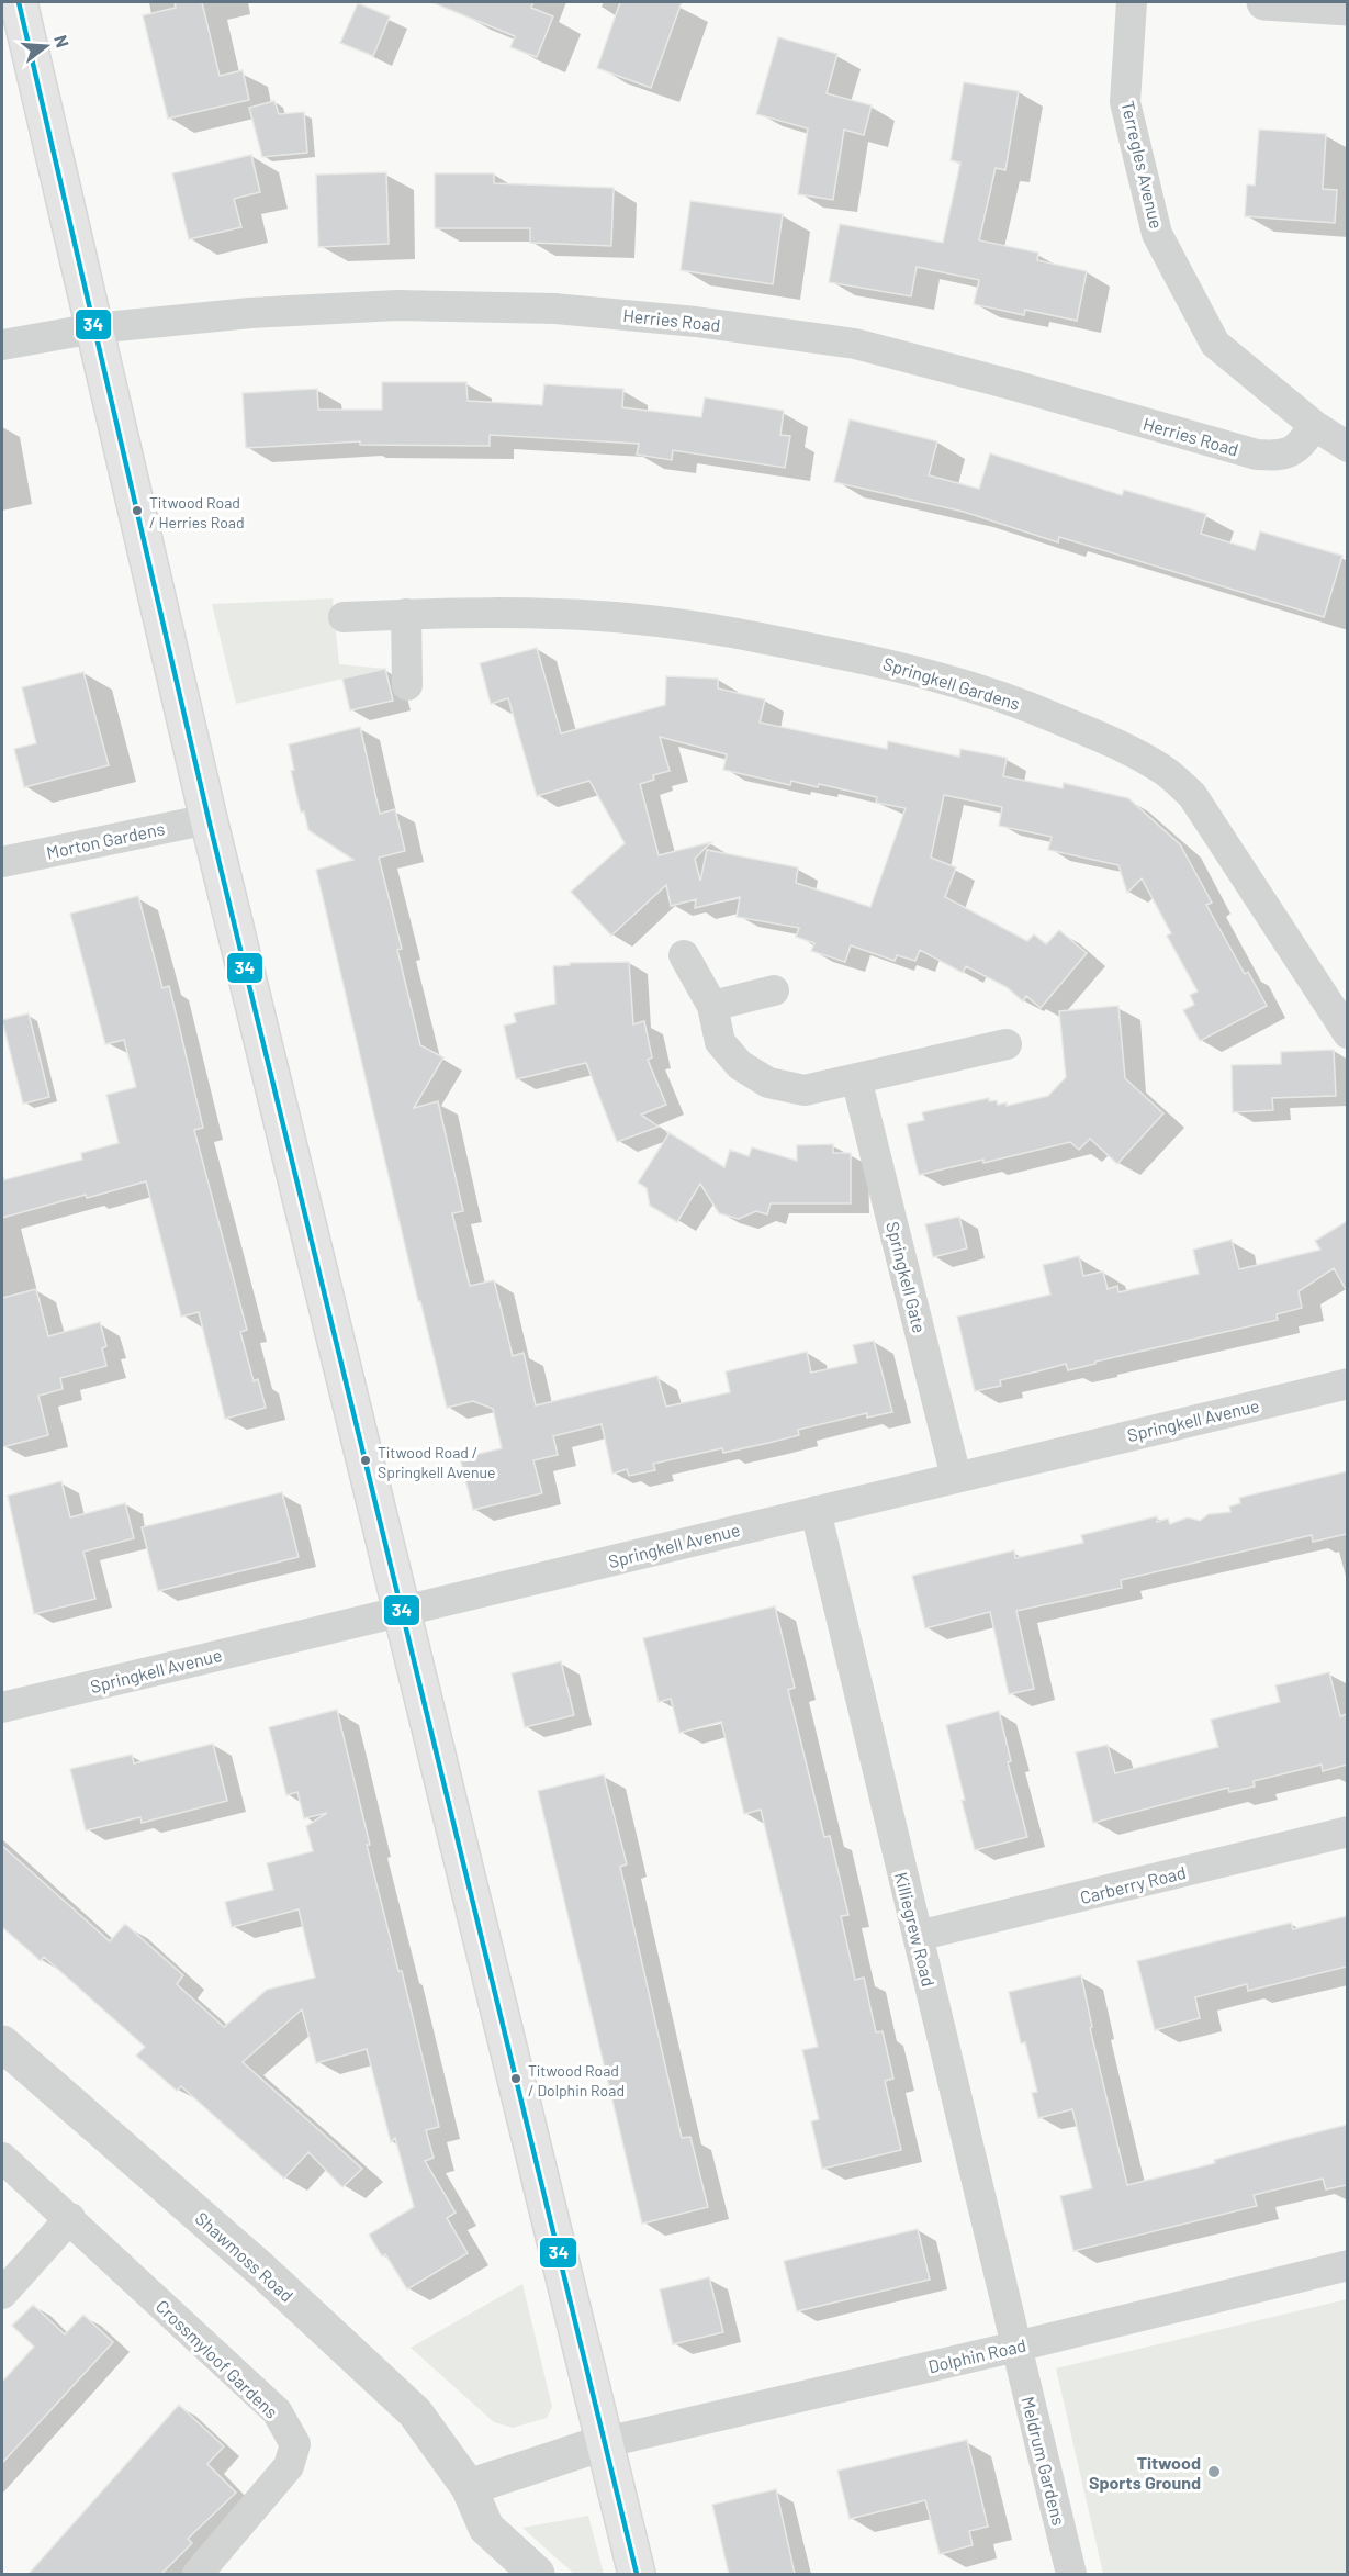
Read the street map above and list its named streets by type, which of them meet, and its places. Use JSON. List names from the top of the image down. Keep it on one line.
{"streets":{"street":["Terregles Avenue","Herries Road","Springkell Gardens","Morton Gardens","Springkell Gate","Springkell Avenue","Carberry Road","Killiegrew Road","Shawmoss Road","Dolphin Road","Crossmyloof Gardens","Meldrum Gardens"]},"crossings":[["Terregles Avenue","Herries Road"],["Springkell Gate","Springkell Avenue"],["Springkell Avenue","Killiegrew Road"],["Carberry Road","Killiegrew Road"],["Killiegrew Road","Dolphin Road"],["Killiegrew Road","Meldrum Gardens"],["Dolphin Road","Meldrum Gardens"]],"places":["Titwood Road / Herries Road","Titwood Road / Springkell Avenue","Titwood Road / Dolphin Road","Titwood Sports Ground"],"lines":["transit line 34"],"north":"right"}
